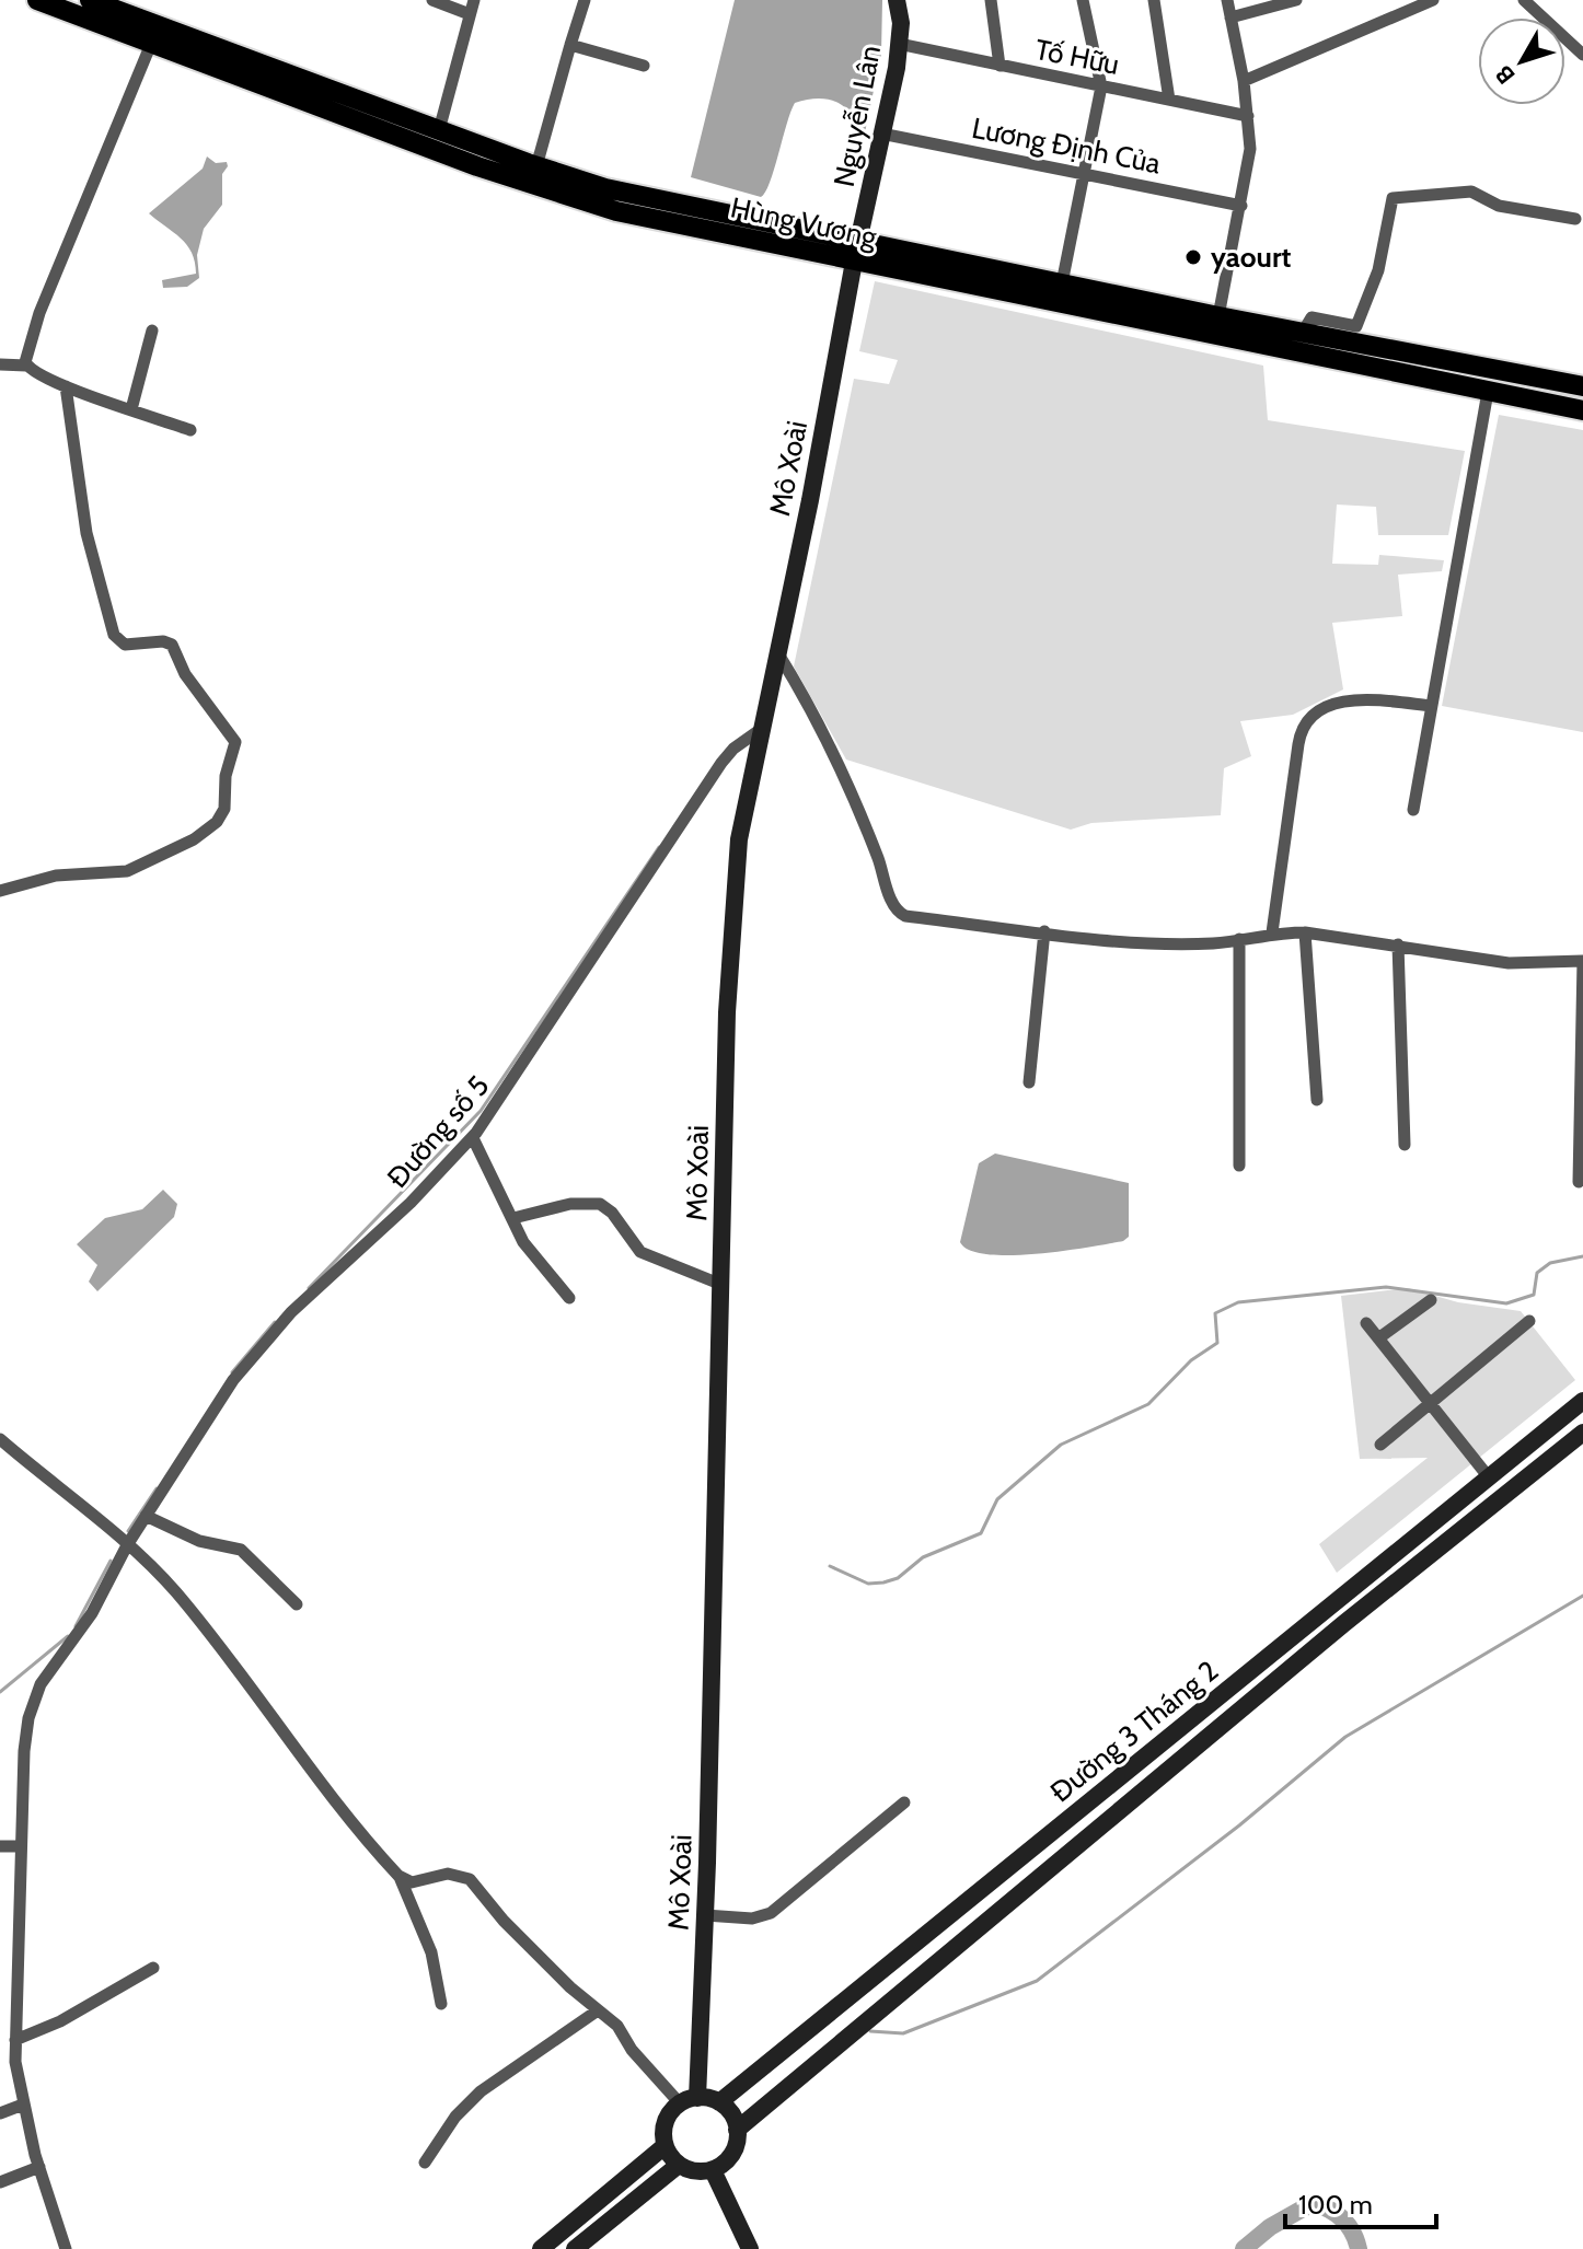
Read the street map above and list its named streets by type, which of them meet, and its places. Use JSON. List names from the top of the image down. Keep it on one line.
{"streets":{"main road":["Nguyễn Lân","Hùng Vương","Mô Xoài","Đường 3 Tháng 2"],"street":["Tố Hữu","Lương Định Của","Đường số 5"]},"crossings":[["Tố Hữu","Nguyễn Lân"],["Nguyễn Lân","Lương Định Của"],["Nguyễn Lân","Hùng Vương"],["Nguyễn Lân","Mô Xoài"],["Hùng Vương","Mô Xoài"],["Mô Xoài","Đường số 5"],["Mô Xoài","Đường 3 Tháng 2"]],"places":["yaourt"],"scale_bar":"100 m","north":"bottom left"}
